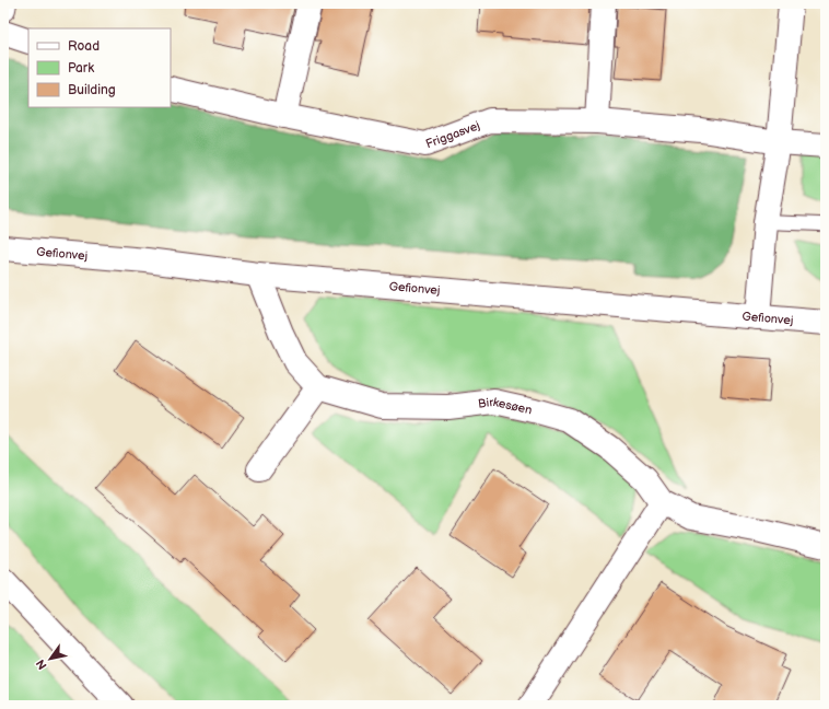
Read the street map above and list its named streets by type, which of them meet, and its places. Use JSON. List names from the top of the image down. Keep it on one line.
{"streets":{"street":["Friggasvej","Gefionvej","Birkesøen"]},"legend":["Road","Park","Building"],"north":"bottom left"}
